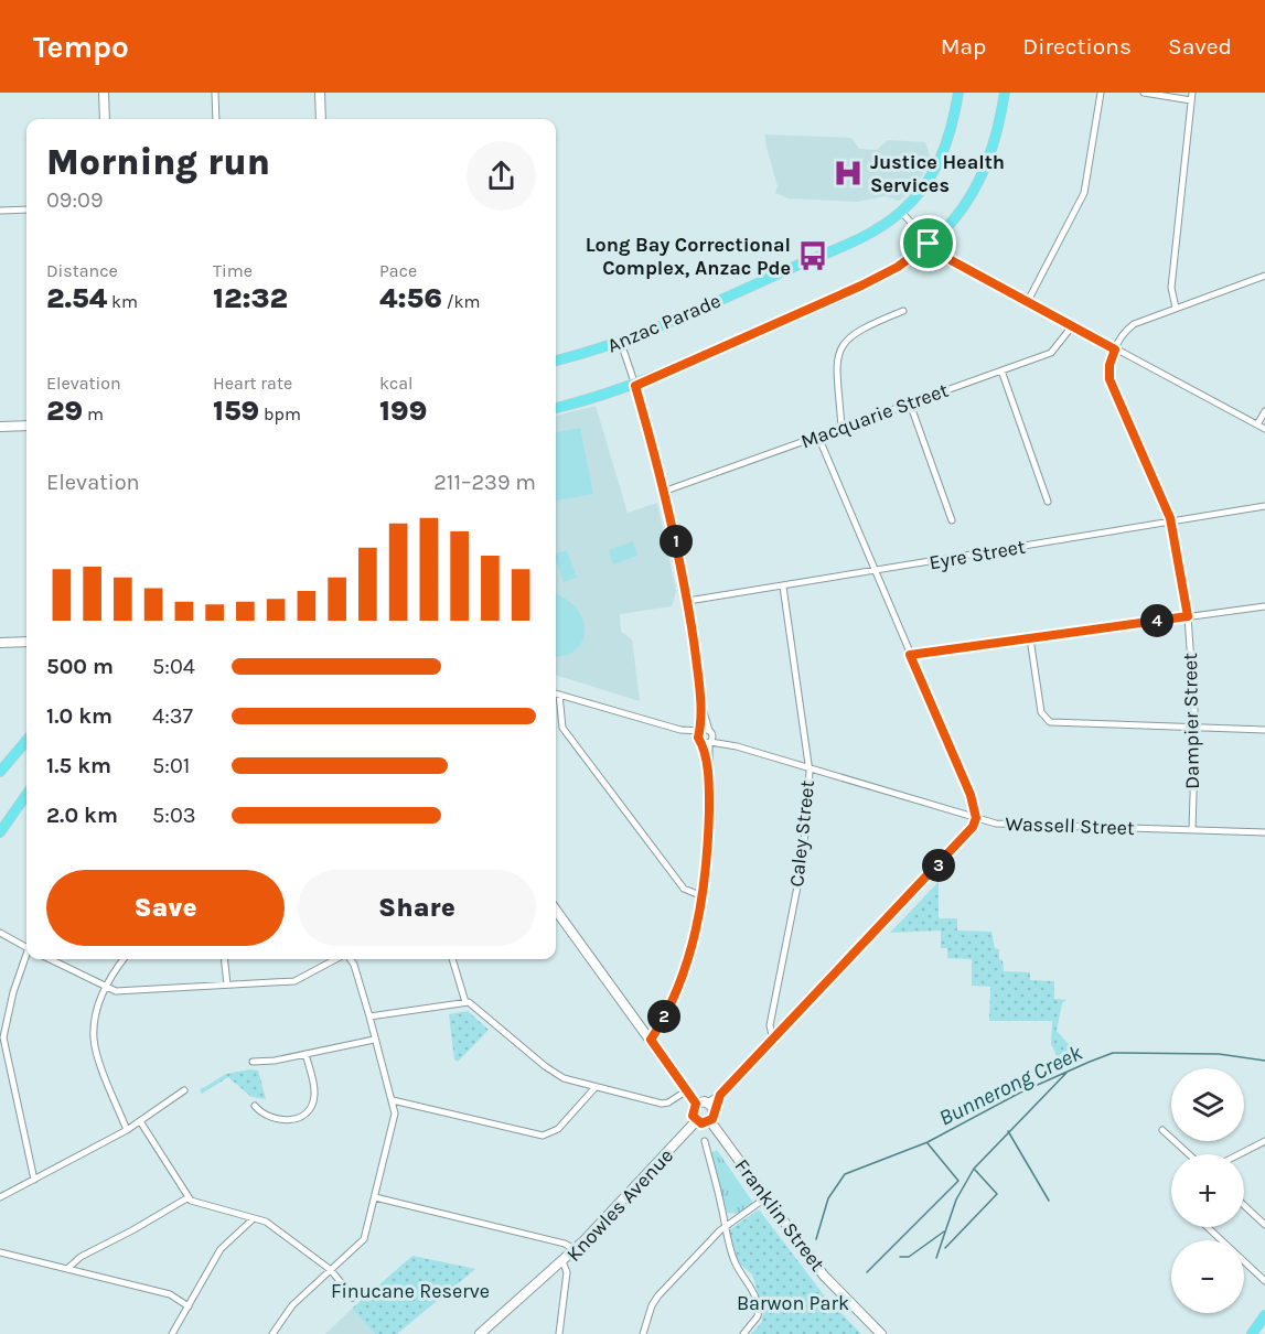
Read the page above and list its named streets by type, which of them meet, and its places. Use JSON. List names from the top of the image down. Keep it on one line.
{"streets":{"main road":["Anzac Parade"],"street":["Macquarie Street","Eyre Street","Dampier Street","Wassell Street","Caley Street","Knowles Avenue","Franklin Street"]},"crossings":[["Eyre Street","Dampier Street"],["Eyre Street","Caley Street"],["Dampier Street","Wassell Street"],["Wassell Street","Caley Street"]],"water":["Bunnerong Creek"],"parks":["Finucane Reserve","Barwon Park"],"places":{"hospital":["Justice Health Services"],"bus stop":["Long Bay Correctional Complex, Anzac Pde"]},"page":{"header":"Tempo","nav":["Map","Directions","Saved"],"heading":["Morning run","09:09"],"stats":[["Distance","2.54 km"],["Time","12:32"],["Pace","4:56 /km"],["Elevation","29 m"],["Heart rate","159 bpm"],["kcal","199"]],"chart":["Elevation","211–239 m"],"pins":["1","4","3","2"],"list":[{"name":"500 m","note":"5:04"},{"name":"1.0 km","note":"4:37"},{"name":"1.5 km","note":"5:01"},{"name":"2.0 km","note":"5:03"}],"buttons":["Save","Share"],"map_buttons":["+","−"]}}
